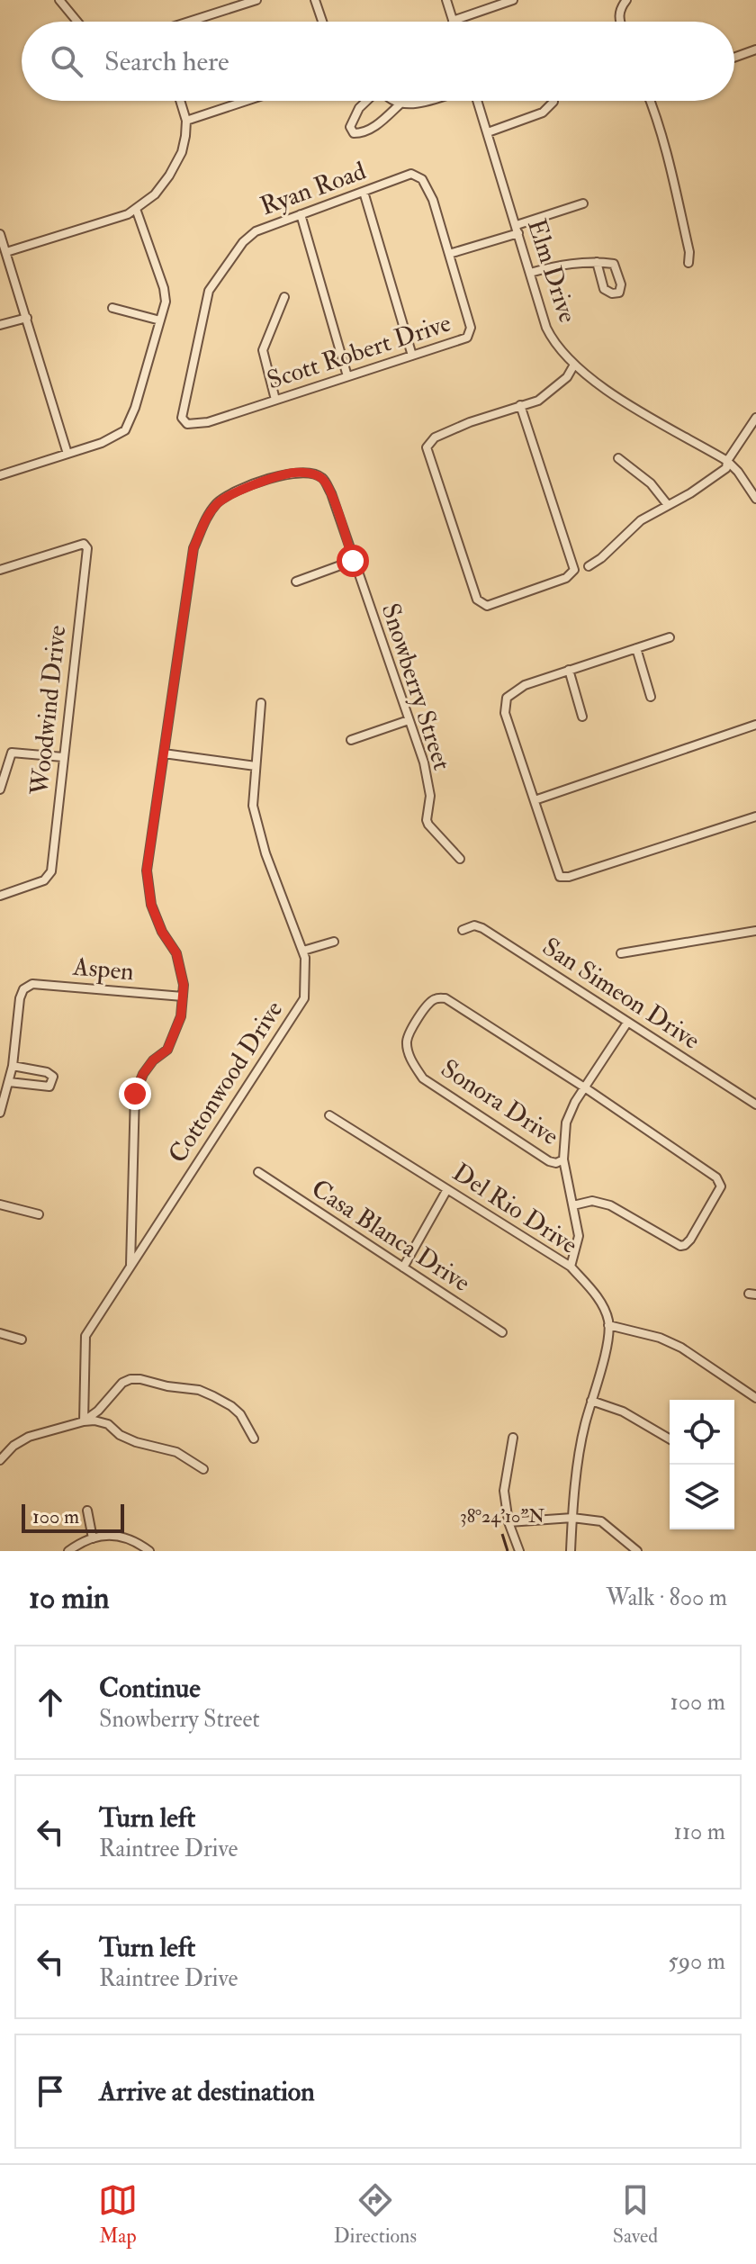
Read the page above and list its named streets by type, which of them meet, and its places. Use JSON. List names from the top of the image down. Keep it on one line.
{"streets":{"street":["Ryan Road","Elm Drive","Scott Robert Drive","Snowberry Street","Woodwind Drive","Aspen","San Simeon Drive","Cottonwood Drive","Sonora Drive","Del Rio Drive","Casa Blanca Drive"]},"crossings":[["Ryan Road","Scott Robert Drive"]],"scale_bar":"100 m","page":{"search":"Search here","scale":"100 m","heading":["10 min","Walk · 800 m"],"list":[["Continue","Snowberry Street","100 m"],["Turn left","Raintree Drive","110 m"],["Turn left","Raintree Drive","590 m"],"Arrive at destination"],"nav":["Map","Directions","Saved"]},"coordinates":["38°24'10\"N"]}
